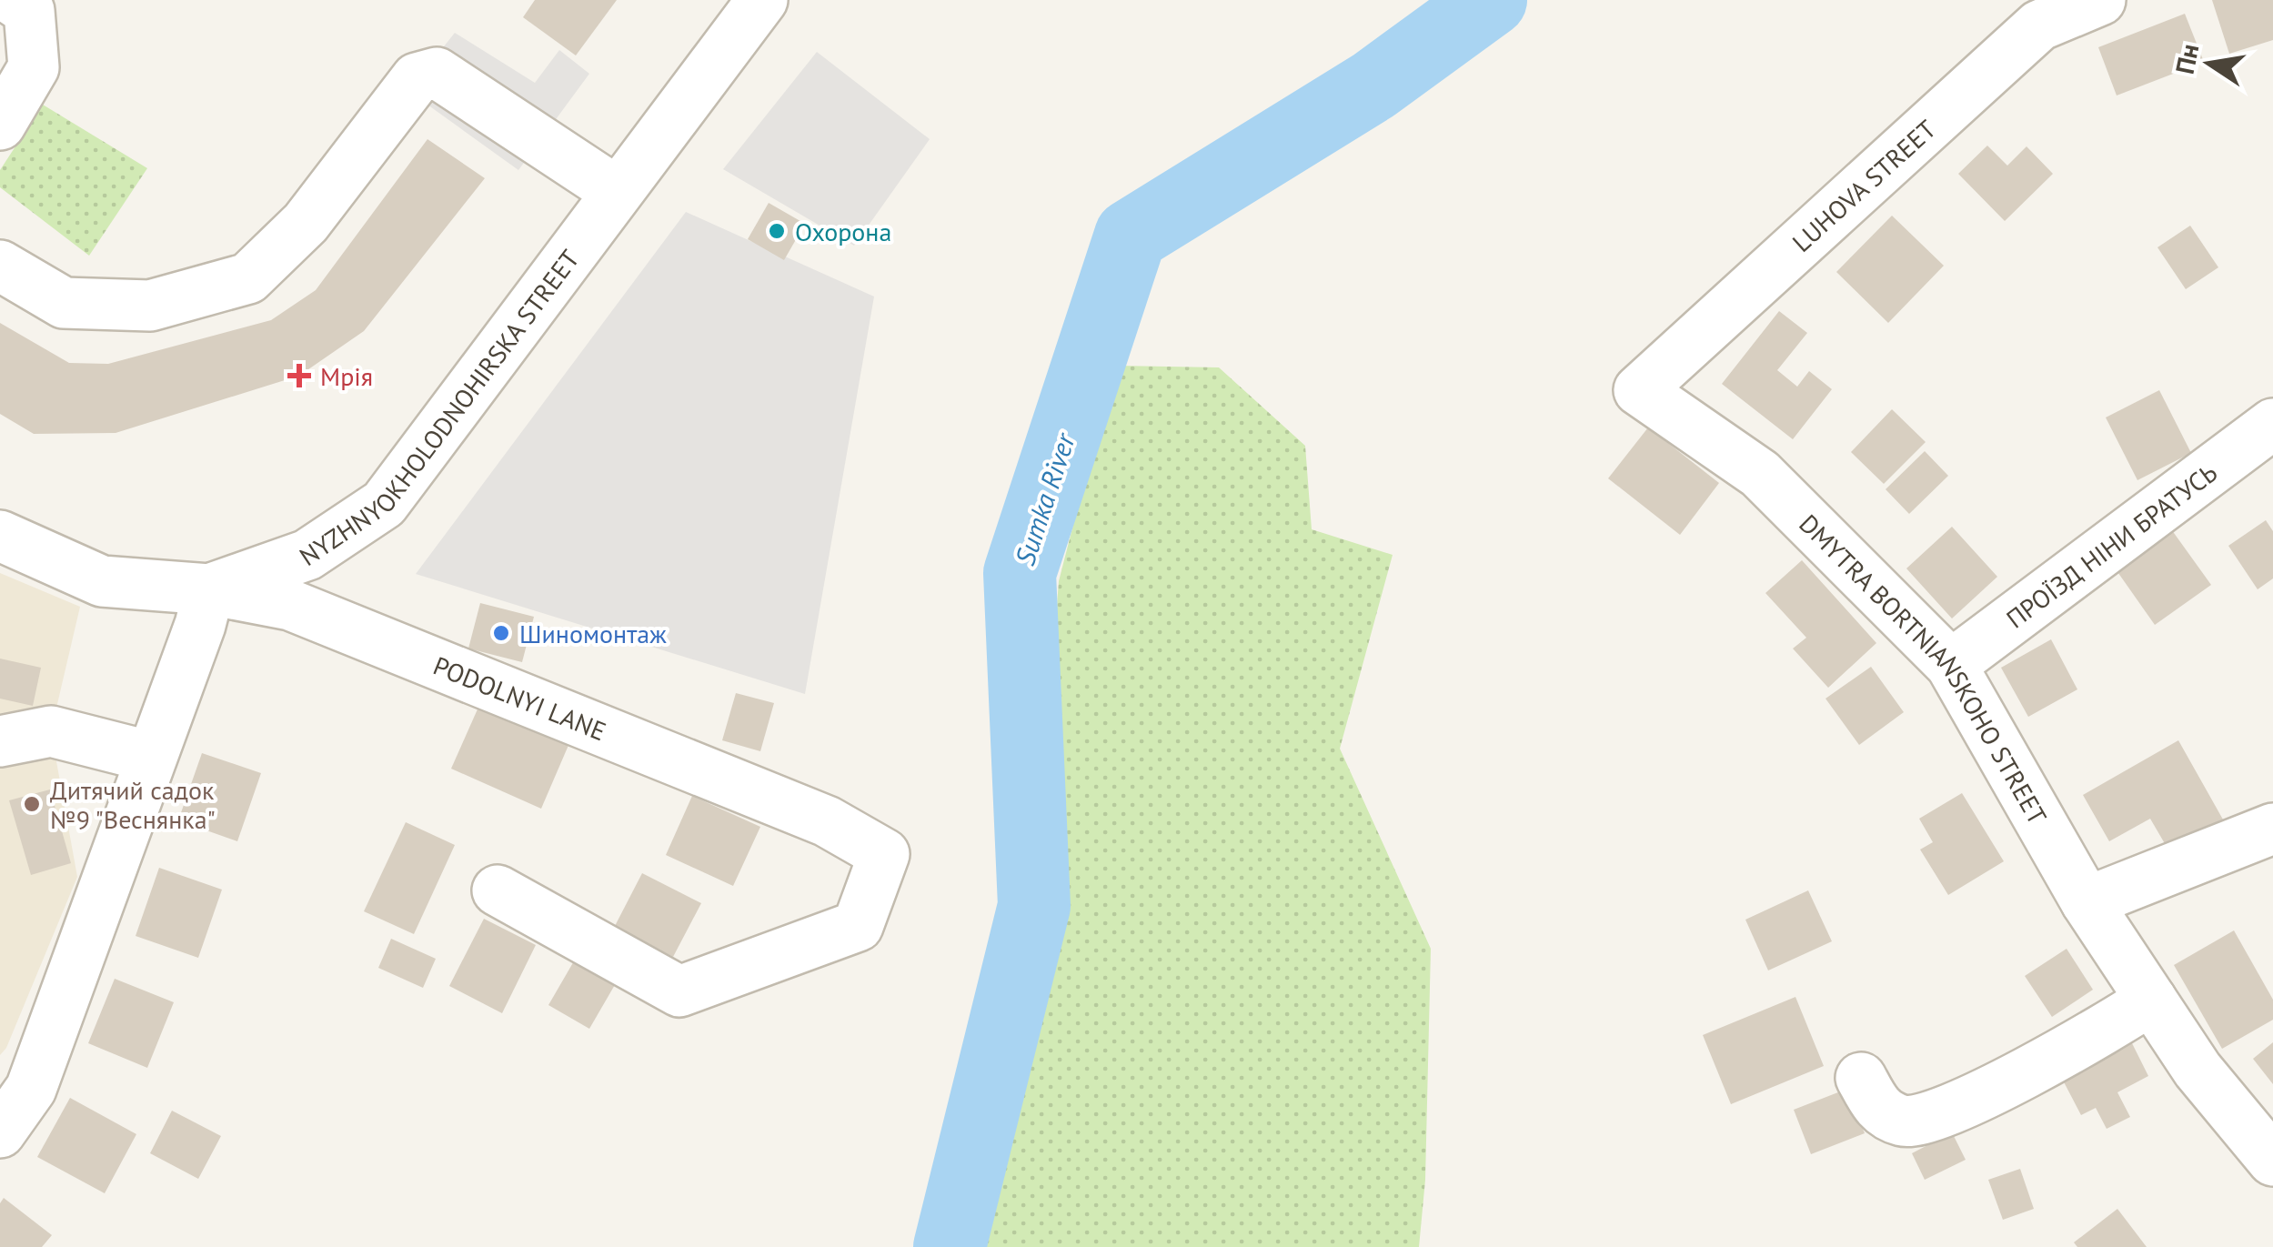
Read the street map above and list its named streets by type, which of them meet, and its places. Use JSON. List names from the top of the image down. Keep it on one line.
{"streets":{"street":["LUHOVA STREET","NYZHNYOKHOLODNOHIRSKA STREET","ПРОЇЗД НІНИ БРАТУСЬ","DMYTRA BORTNIANSKOHO STREET","PODOLNYI LANE"]},"crossings":[["LUHOVA STREET","DMYTRA BORTNIANSKOHO STREET"],["NYZHNYOKHOLODNOHIRSKA STREET","PODOLNYI LANE"],["ПРОЇЗД НІНИ БРАТУСЬ","DMYTRA BORTNIANSKOHO STREET"]],"water":["Sumka River"],"places":{"other":["Охорона","Шиномонтаж","Дитячий садок №9 \"Веснянка\""],"health":["Мрія"]},"north":"left"}
